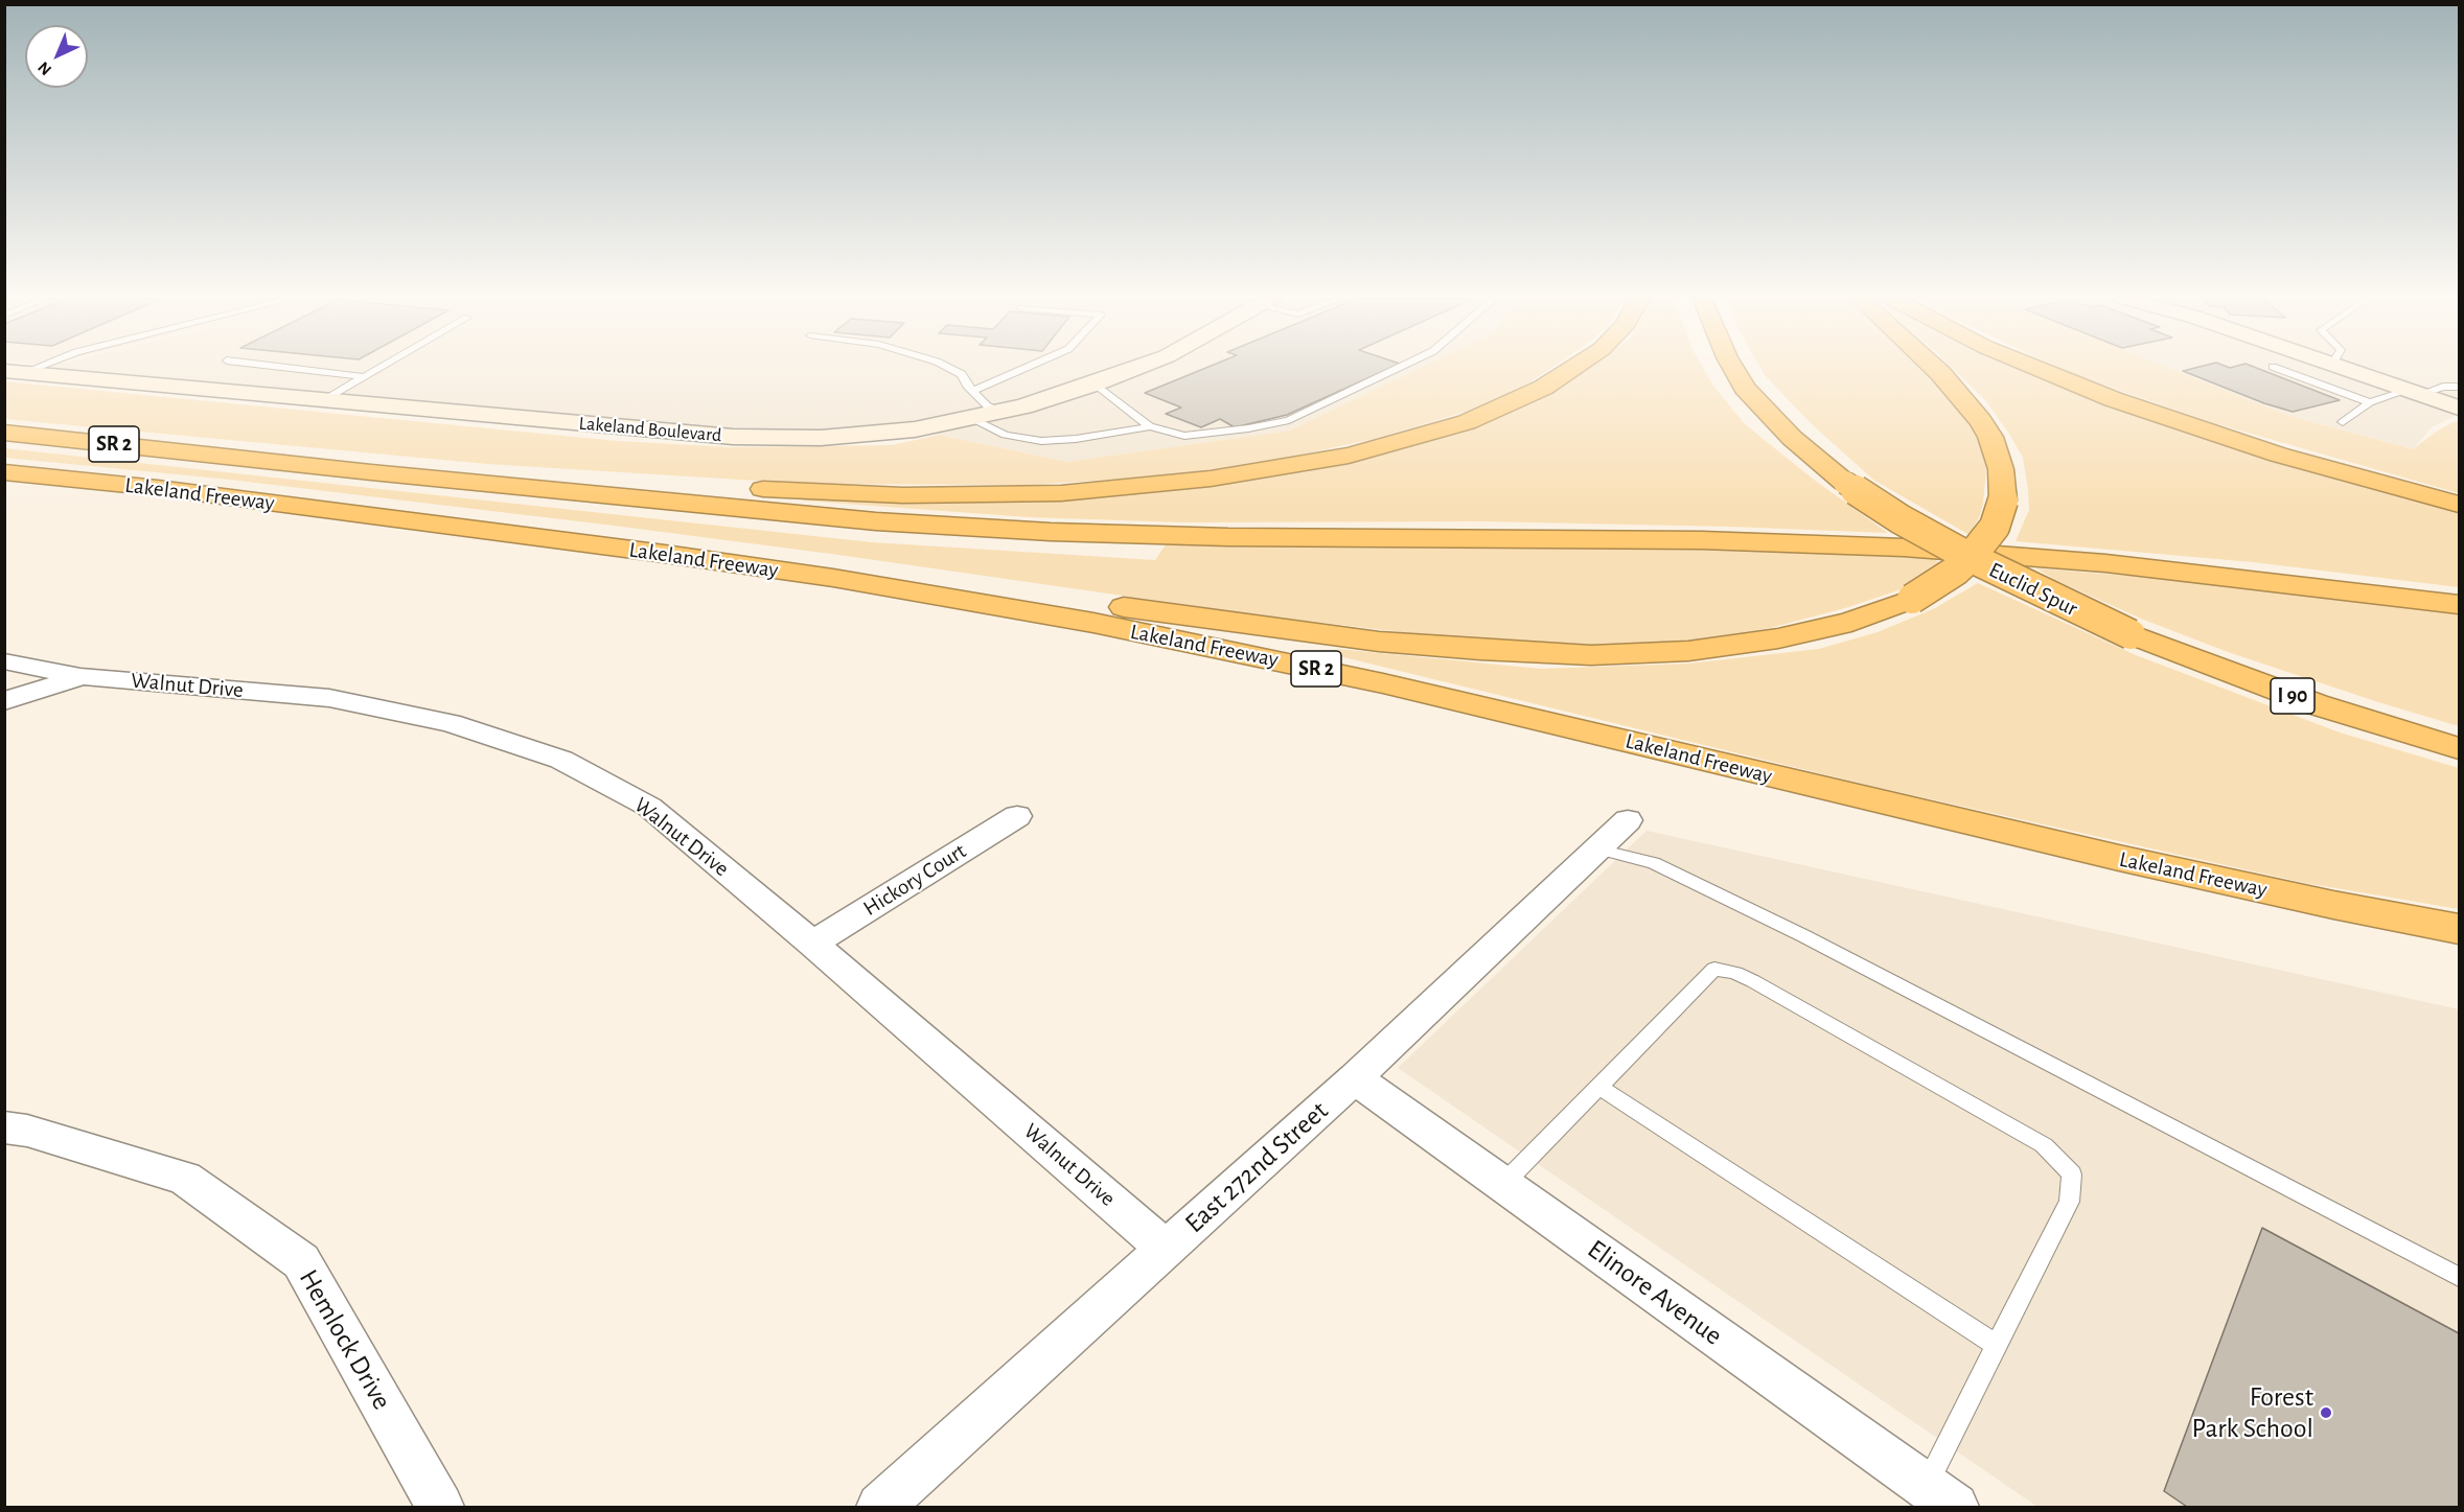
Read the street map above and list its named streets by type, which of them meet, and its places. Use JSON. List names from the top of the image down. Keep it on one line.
{"streets":{"highway":["SR 2","Lakeland Freeway","Euclid Spur","I 90"],"street":["Lakeland Boulevard","Walnut Drive","Hickory Court","East 272nd Street","Elinore Avenue","Hemlock Drive"]},"crossings":[["Walnut Drive","Hickory Court"],["Walnut Drive","East 272nd Street"],["East 272nd Street","Elinore Avenue"]],"places":["Forest Park School"],"north":"bottom left"}
